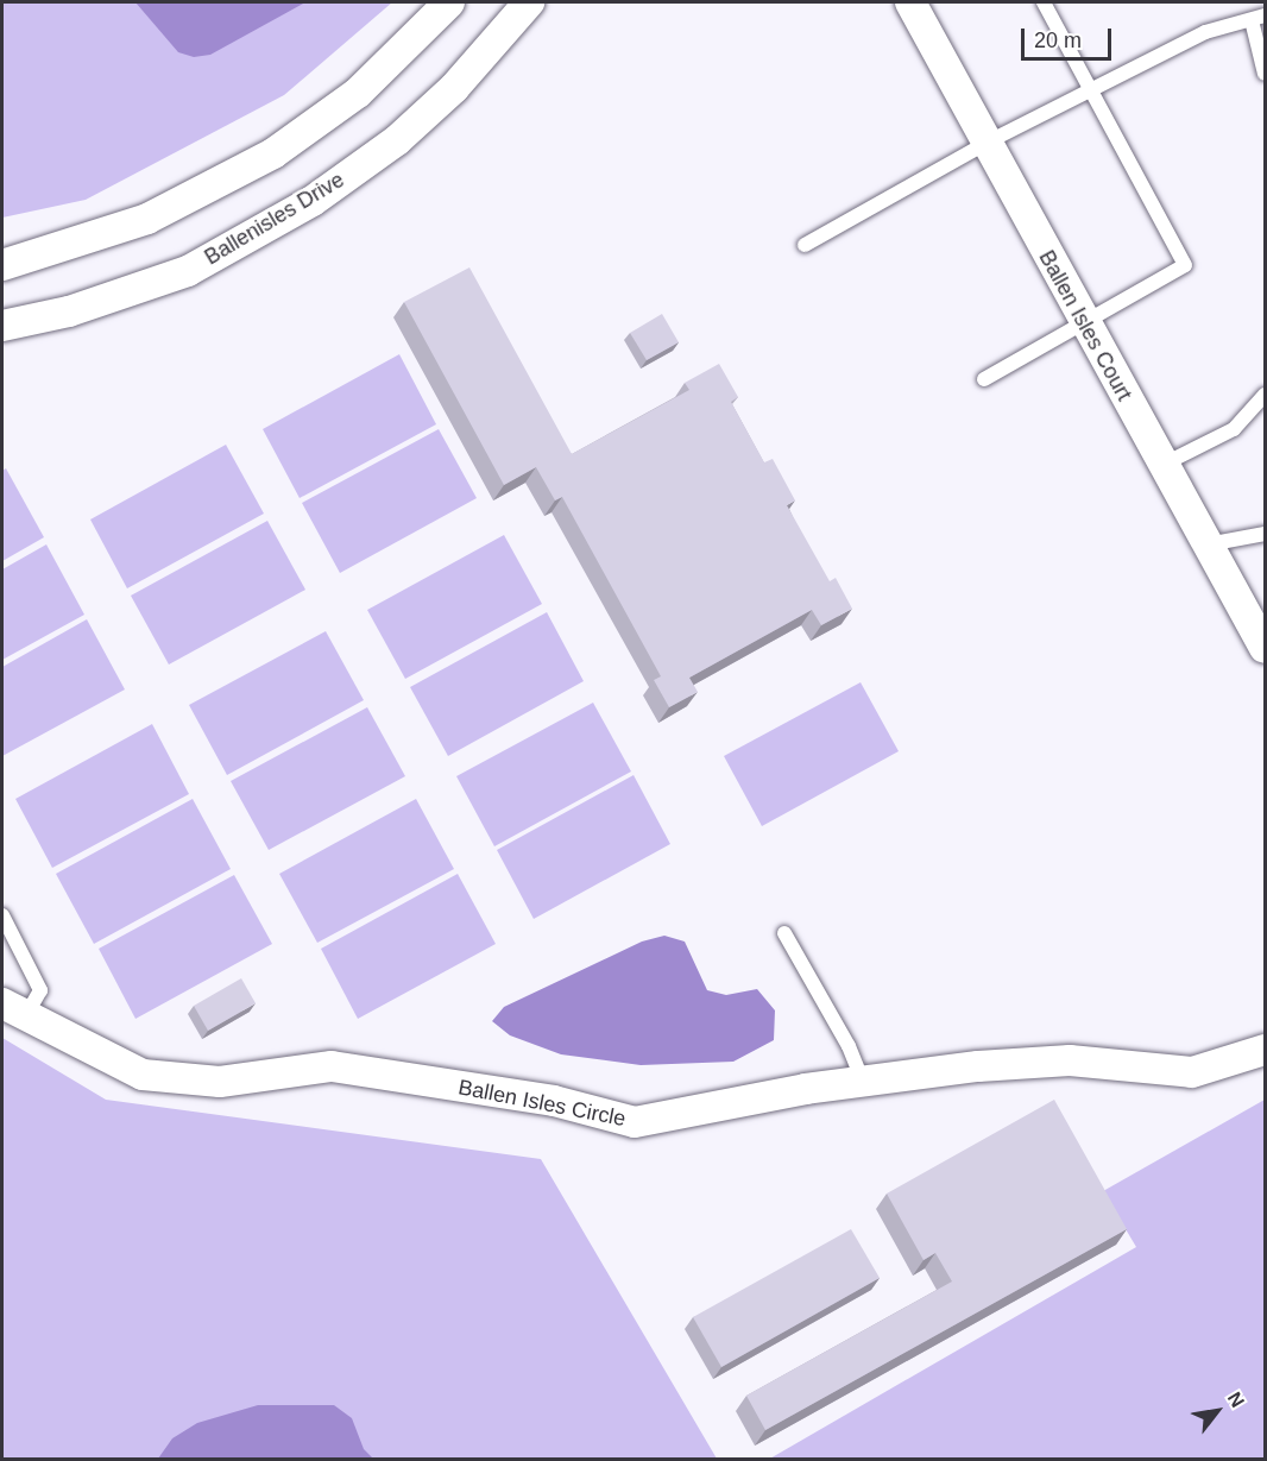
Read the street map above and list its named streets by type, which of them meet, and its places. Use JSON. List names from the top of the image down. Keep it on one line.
{"streets":{"street":["Ballenisles Drive","Ballen Isles Court","Ballen Isles Circle"]},"scale_bar":"20 m","north":"top right"}
